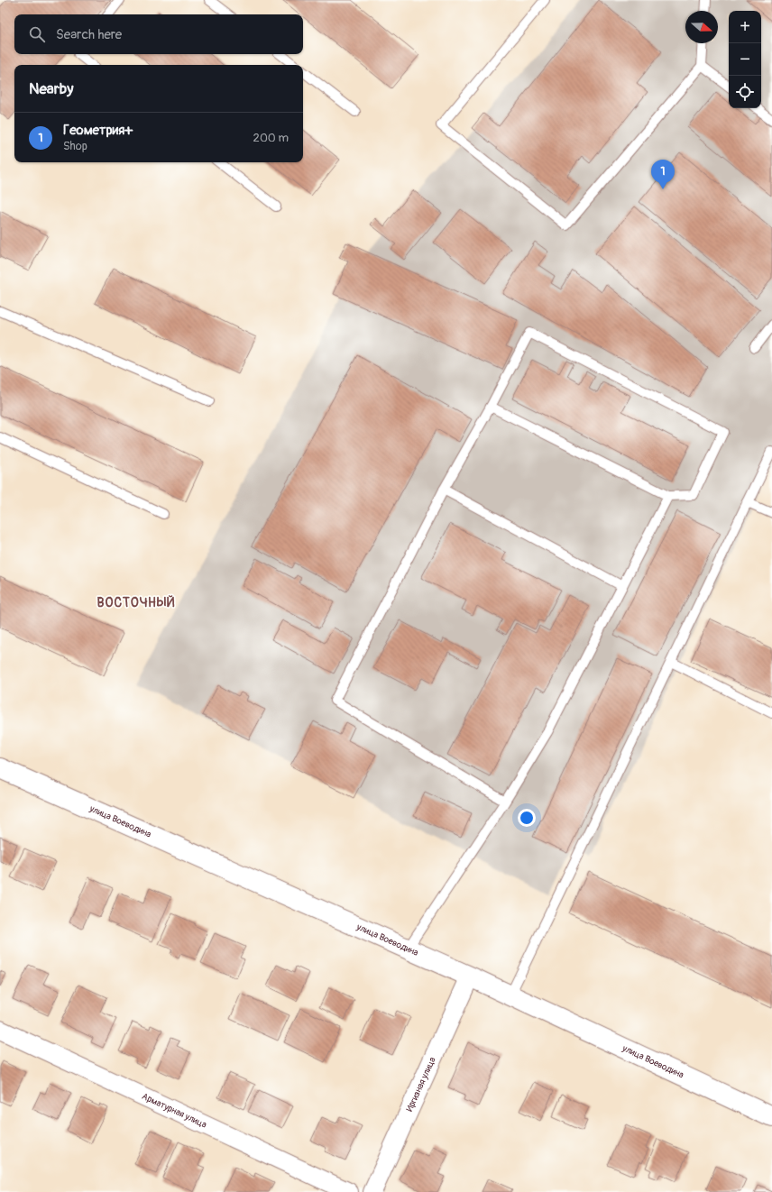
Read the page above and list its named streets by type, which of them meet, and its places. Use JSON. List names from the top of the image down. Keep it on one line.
{"streets":{"street":["улица Воеводина","Иргизная улица","Арматурная улица"]},"crossings":[["улица Воеводина","Иргизная улица"]],"districts":["ВОСТОЧНЫЙ"],"north":"right","page":{"map_buttons":["+","−"],"search":"Search here","heading":"Nearby","list":[{"mark":"1","name":"Геометрия+","note":"Shop","value":"200 m"}],"pins":"1"}}
